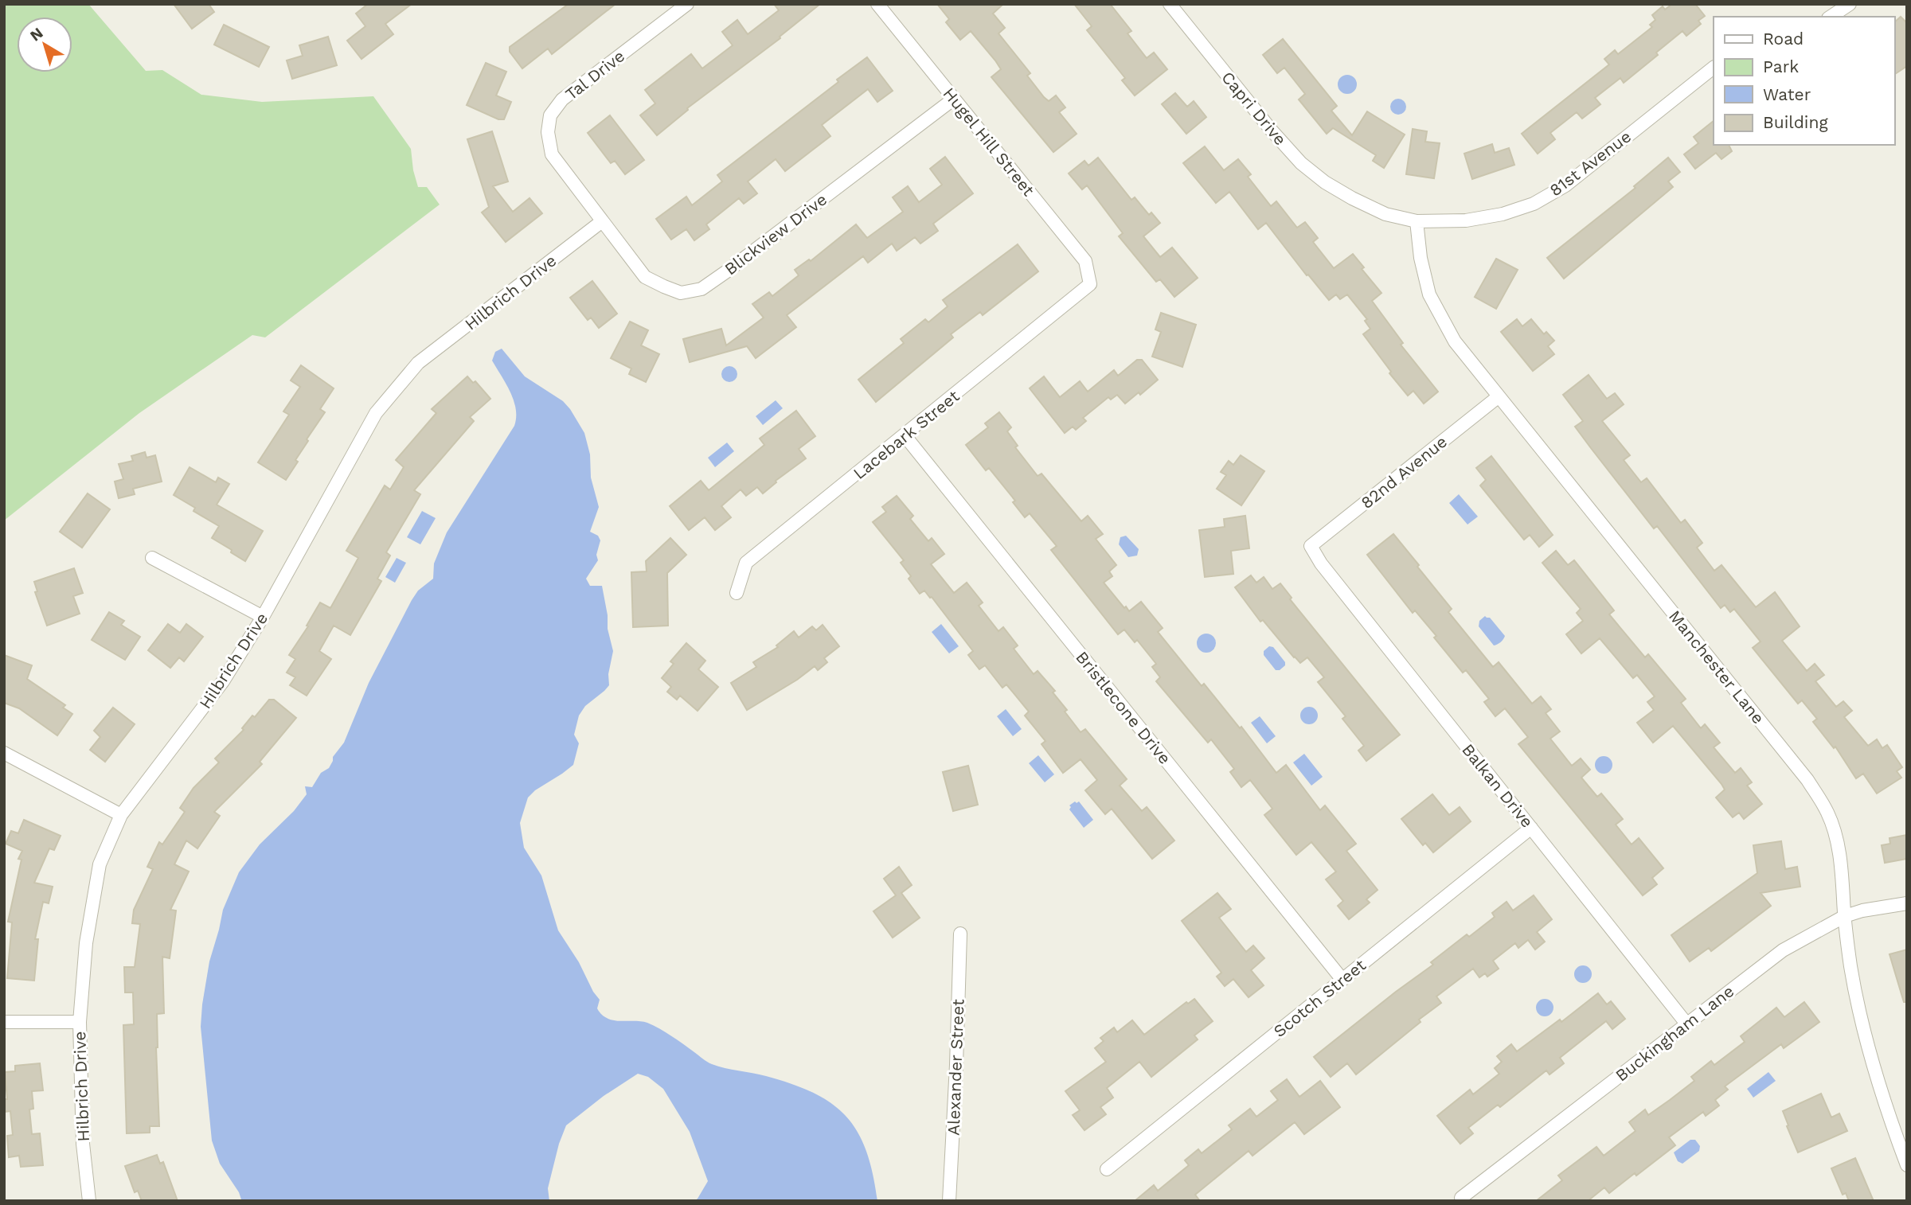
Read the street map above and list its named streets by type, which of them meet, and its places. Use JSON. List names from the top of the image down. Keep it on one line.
{"streets":{"street":["Tal Drive","Capri Drive","Hugel Hill Street","81st Avenue","Blickview Drive","Hilbrich Drive","Lacebark Street","82nd Avenue","Manchester Lane","Bristlecone Drive","Balkan Drive","Scotch Street","Buckingham Lane","Alexander Street"]},"crossings":[["Tal Drive","Blickview Drive"],["Tal Drive","Hilbrich Drive"],["Capri Drive","81st Avenue"],["Hugel Hill Street","Blickview Drive"],["Hugel Hill Street","Lacebark Street"],["81st Avenue","Manchester Lane"],["Blickview Drive","Hilbrich Drive"],["Lacebark Street","Bristlecone Drive"],["82nd Avenue","Manchester Lane"],["82nd Avenue","Balkan Drive"],["Manchester Lane","Buckingham Lane"],["Bristlecone Drive","Scotch Street"],["Balkan Drive","Scotch Street"],["Balkan Drive","Buckingham Lane"]],"legend":["Road","Park","Water","Building"],"north":"top left"}
